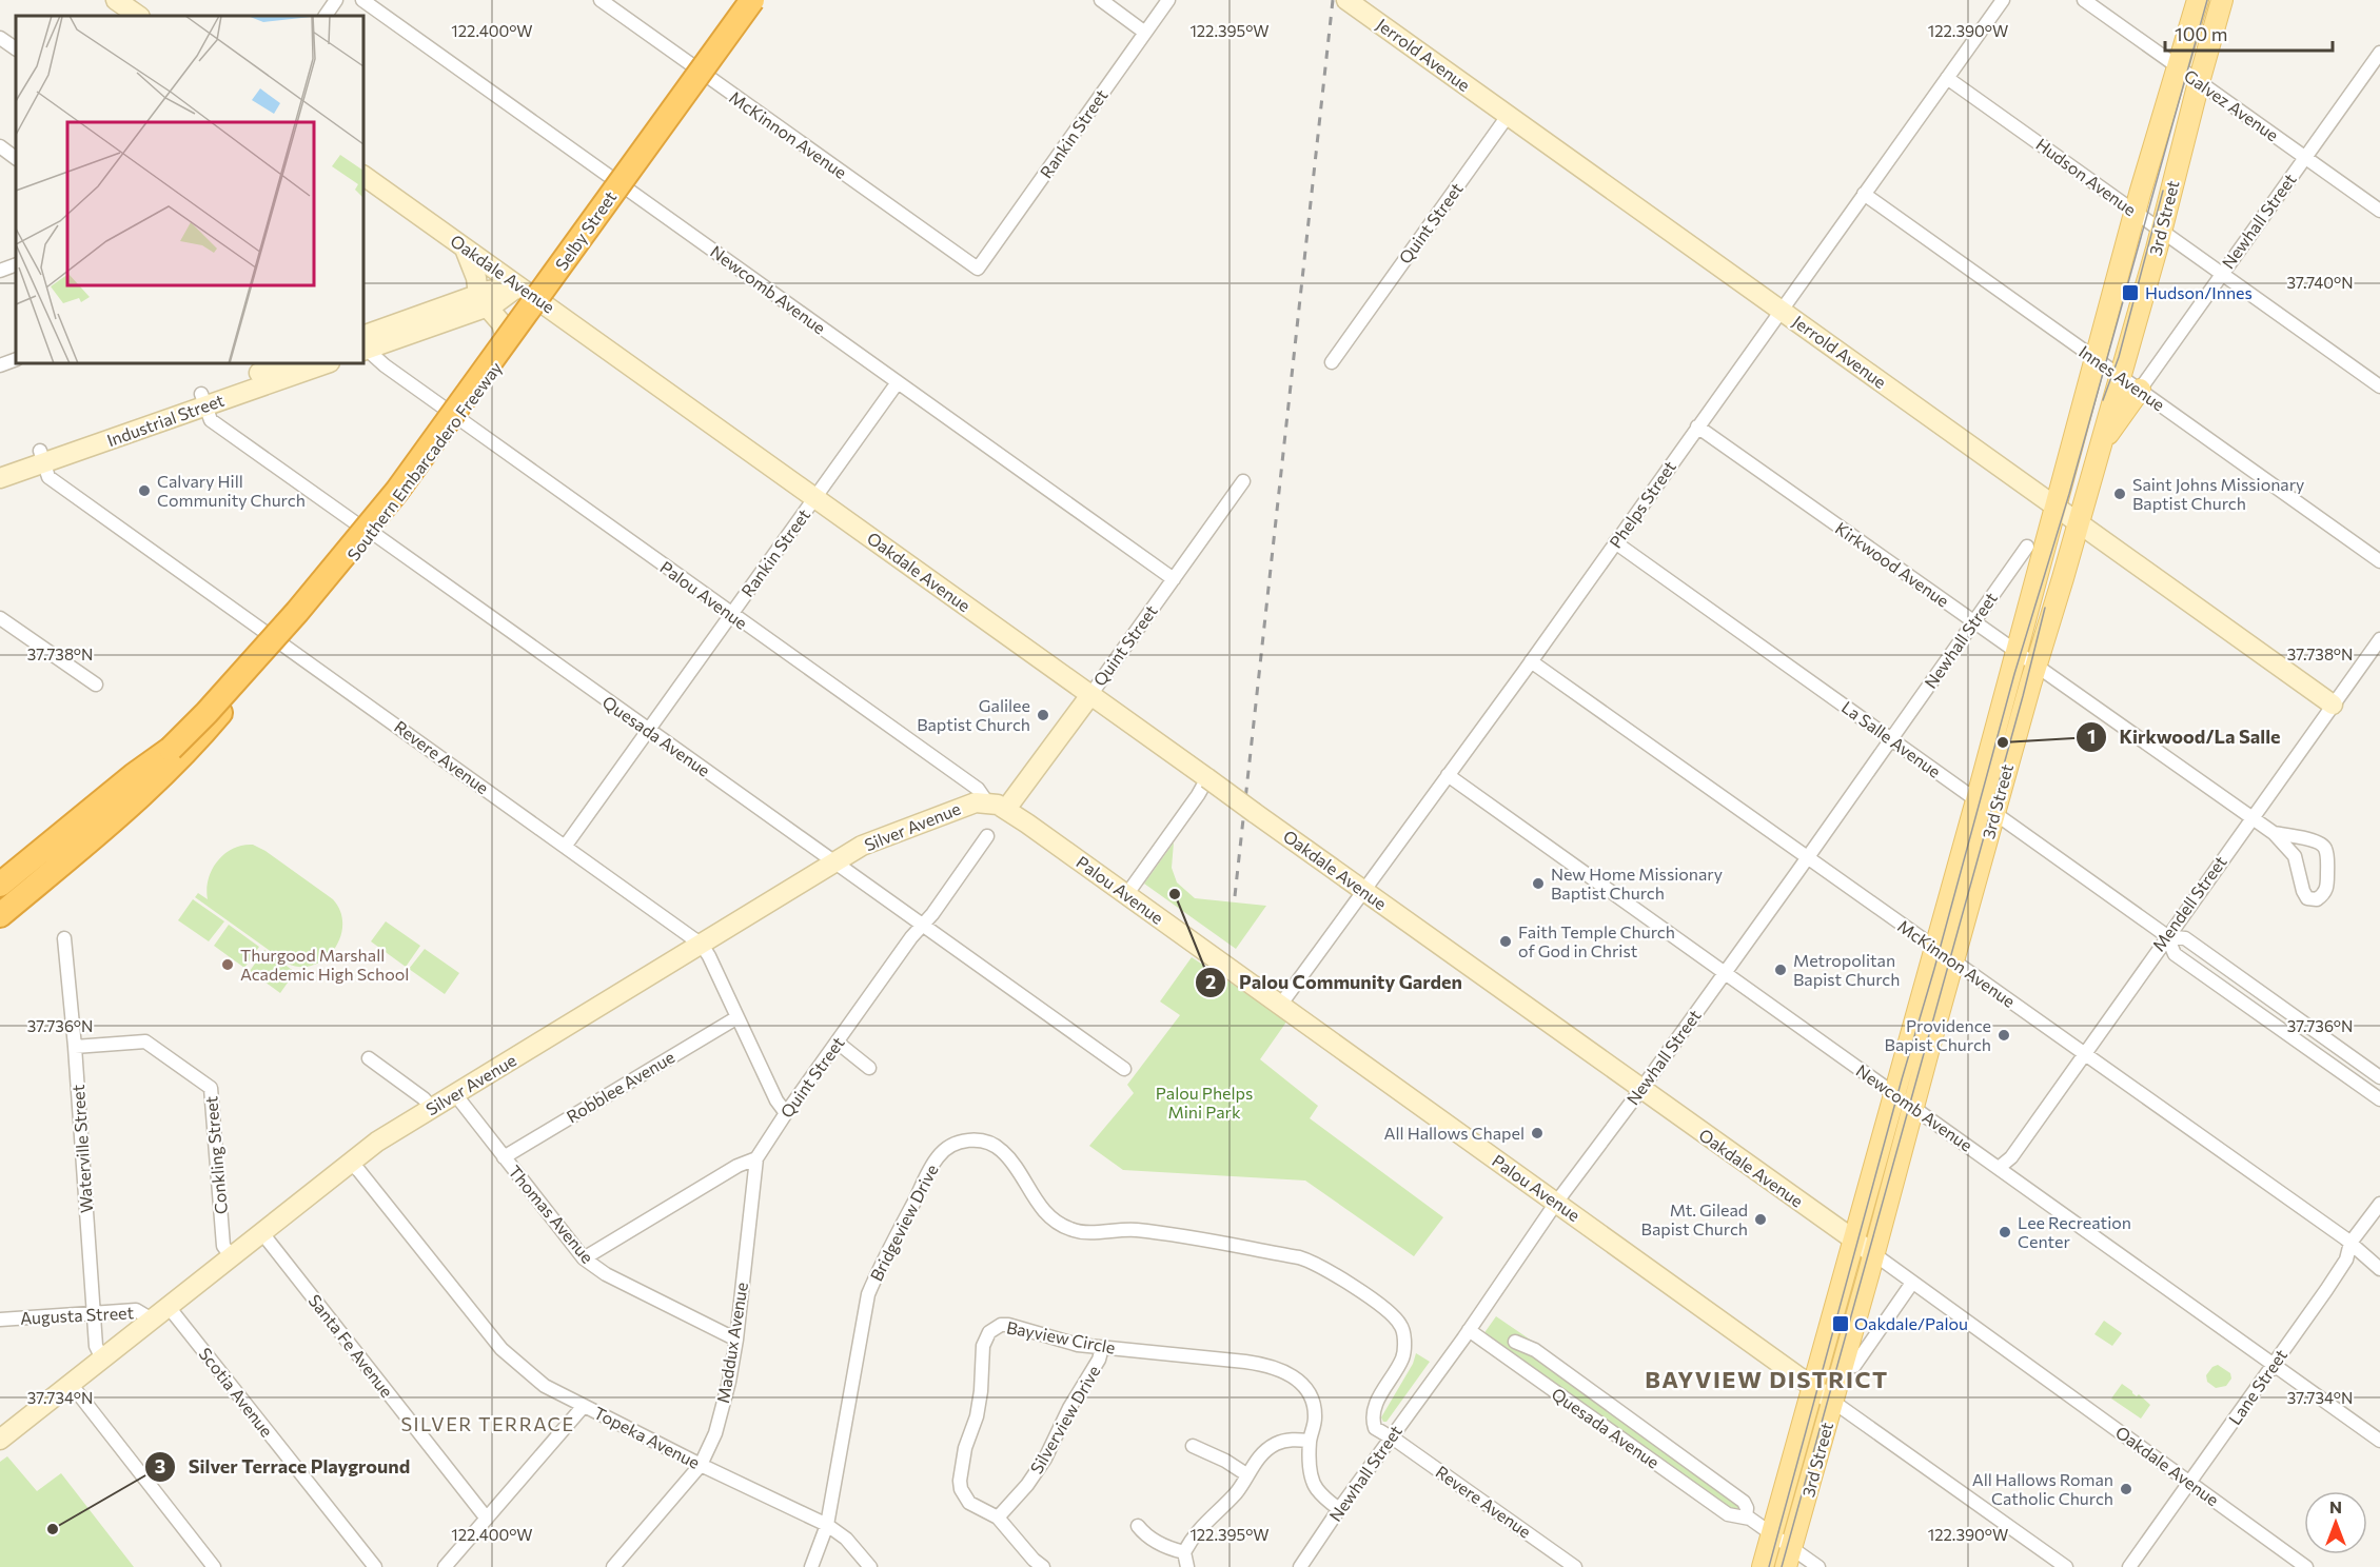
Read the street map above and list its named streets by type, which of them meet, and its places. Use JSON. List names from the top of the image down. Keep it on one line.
{"streets":{"highway":["Southern Embarcadero Freeway"],"main road":["3rd Street"],"street":["Jerrold Avenue","Galvez Avenue","Rankin Street","McKinnon Avenue","Hudson Avenue","Newhall Street","Quint Street","Selby Street","Oakdale Avenue","Newcomb Avenue","Innes Avenue","Industrial Street","Phelps Street","Kirkwood Avenue","Palou Avenue","Quesada Avenue","La Salle Avenue","Revere Avenue","Silver Avenue","Mendell Street","Robblee Avenue","Waterville Street","Conkling Street","Thomas Avenue","Bridgeview Drive","Augusta Street","Bayview Circle","Maddux Avenue","Santa Fe Avenue","Lane Street","Scotia Avenue","Silverview Drive","Topeka Avenue"]},"crossings":[["Jerrold Avenue","3rd Street"],["Jerrold Avenue","Quint Street"],["Jerrold Avenue","Phelps Street"],["Jerrold Avenue","Mendell Street"],["Galvez Avenue","3rd Street"],["Galvez Avenue","Newhall Street"],["Rankin Street","McKinnon Avenue"],["Rankin Street","Oakdale Avenue"],["Rankin Street","Newcomb Avenue"],["Rankin Street","Palou Avenue"],["Rankin Street","Quesada Avenue"],["Rankin Street","Revere Avenue"],["McKinnon Avenue","3rd Street"],["McKinnon Avenue","Newhall Street"],["McKinnon Avenue","Selby Street"],["McKinnon Avenue","Phelps Street"],["McKinnon Avenue","Mendell Street"],["McKinnon Avenue","Lane Street"],["Hudson Avenue","3rd Street"],["Hudson Avenue","Newhall Street"],["Hudson Avenue","Phelps Street"],["3rd Street","Oakdale Avenue"],["3rd Street","Newcomb Avenue"],["3rd Street","Innes Avenue"],["3rd Street","Kirkwood Avenue"],["3rd Street","Palou Avenue"],["3rd Street","Quesada Avenue"],["3rd Street","La Salle Avenue"],["Newhall Street","Oakdale Avenue"],["Newhall Street","Newcomb Avenue"],["Newhall Street","Innes Avenue"],["Newhall Street","Kirkwood Avenue"],["Newhall Street","Palou Avenue"],["Newhall Street","Quesada Avenue"],["Newhall Street","La Salle Avenue"],["Newhall Street","Revere Avenue"],["Newhall Street","Bridgeview Drive"],["Newhall Street","Bayview Circle"],["Quint Street","Oakdale Avenue"],["Quint Street","Newcomb Avenue"],["Quint Street","Palou Avenue"],["Quint Street","Quesada Avenue"],["Quint Street","Revere Avenue"],["Quint Street","Maddux Avenue"],["Selby Street","Oakdale Avenue"],["Selby Street","Newcomb Avenue"],["Selby Street","Southern Embarcadero Freeway"],["Selby Street","Palou Avenue"],["Selby Street","Quesada Avenue"],["Selby Street","Revere Avenue"],["Oakdale Avenue","Phelps Street"],["Oakdale Avenue","Lane Street"],["Newcomb Avenue","Phelps Street"],["Newcomb Avenue","Mendell Street"],["Newcomb Avenue","Lane Street"],["Innes Avenue","Phelps Street"],["Industrial Street","Quesada Avenue"],["Industrial Street","Revere Avenue"],["Southern Embarcadero Freeway","Revere Avenue"],["Phelps Street","Kirkwood Avenue"],["Phelps Street","Palou Avenue"],["Phelps Street","La Salle Avenue"],["Kirkwood Avenue","Mendell Street"],["Palou Avenue","Silver Avenue"],["Quesada Avenue","Silver Avenue"],["La Salle Avenue","Mendell Street"],["Revere Avenue","Silver Avenue"],["Revere Avenue","Robblee Avenue"],["Revere Avenue","Bridgeview Drive"],["Silver Avenue","Waterville Street"],["Silver Avenue","Conkling Street"],["Silver Avenue","Thomas Avenue"],["Silver Avenue","Augusta Street"],["Silver Avenue","Santa Fe Avenue"],["Silver Avenue","Scotia Avenue"],["Silver Avenue","Topeka Avenue"],["Robblee Avenue","Thomas Avenue"],["Waterville Street","Conkling Street"],["Waterville Street","Augusta Street"],["Thomas Avenue","Maddux Avenue"],["Bridgeview Drive","Topeka Avenue"],["Bayview Circle","Silverview Drive"],["Maddux Avenue","Topeka Avenue"]],"districts":["BAYVIEW DISTRICT","SILVER TERRACE"],"parks":["Palou Phelps Mini Park"],"places":{"transit":["Hudson/Innes","Oakdale/Palou"],"other":["Calvary Hill Community Church","Saint Johns Missionary Baptist Church","Galilee Baptist Church","Kirkwood/La Salle","New Home Missionary Baptist Church","Palou Community Garden","Faith Temple Church of God in Christ","Thurgood Marshall Academic High School","Metropolitan Bapist Church","Providence Bapist Church","All Hallows Chapel","Mt. Gilead Bapist Church","Lee Recreation Center","All Hallows Roman Catholic Church","Silver Terrace Playground"]},"scale_bar":"100 m","north":"top","coordinates":["122.400°W","122.395°W","122.390°W","37.740°N","37.738°N","37.736°N","37.734°N"]}
